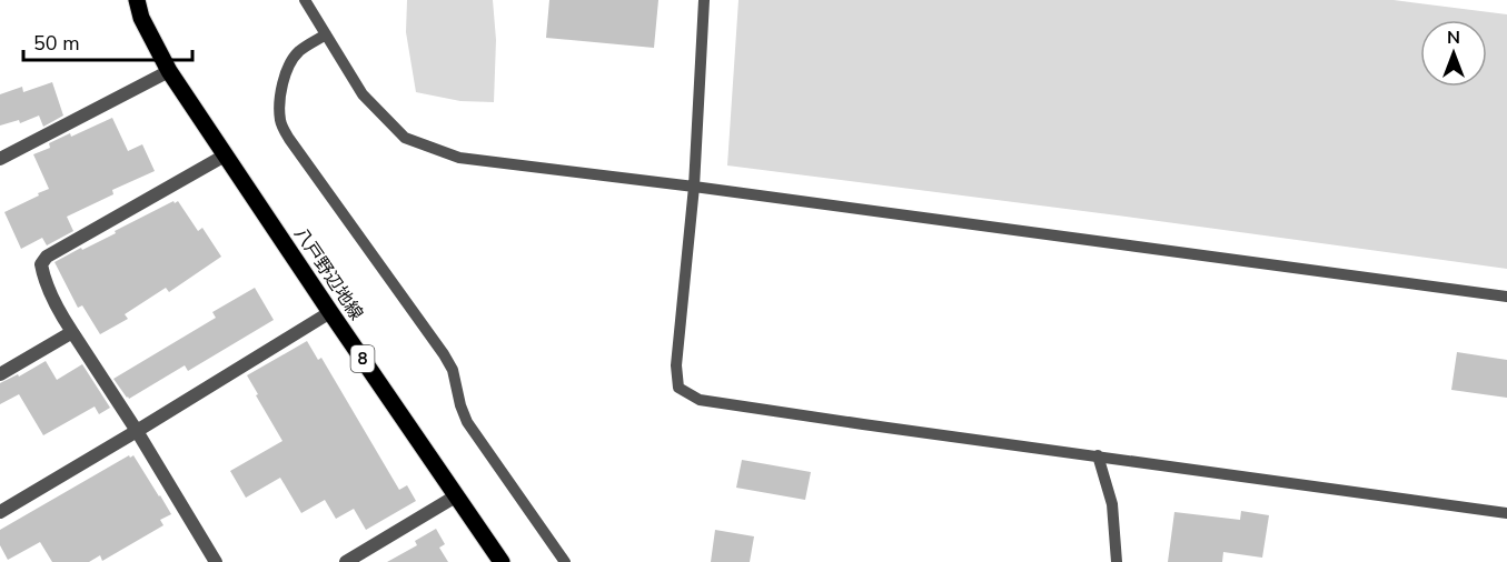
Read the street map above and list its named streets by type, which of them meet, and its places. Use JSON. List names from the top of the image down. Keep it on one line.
{"streets":{"main road":["八戸野辺地線","8"]},"scale_bar":"50 m","north":"top"}
